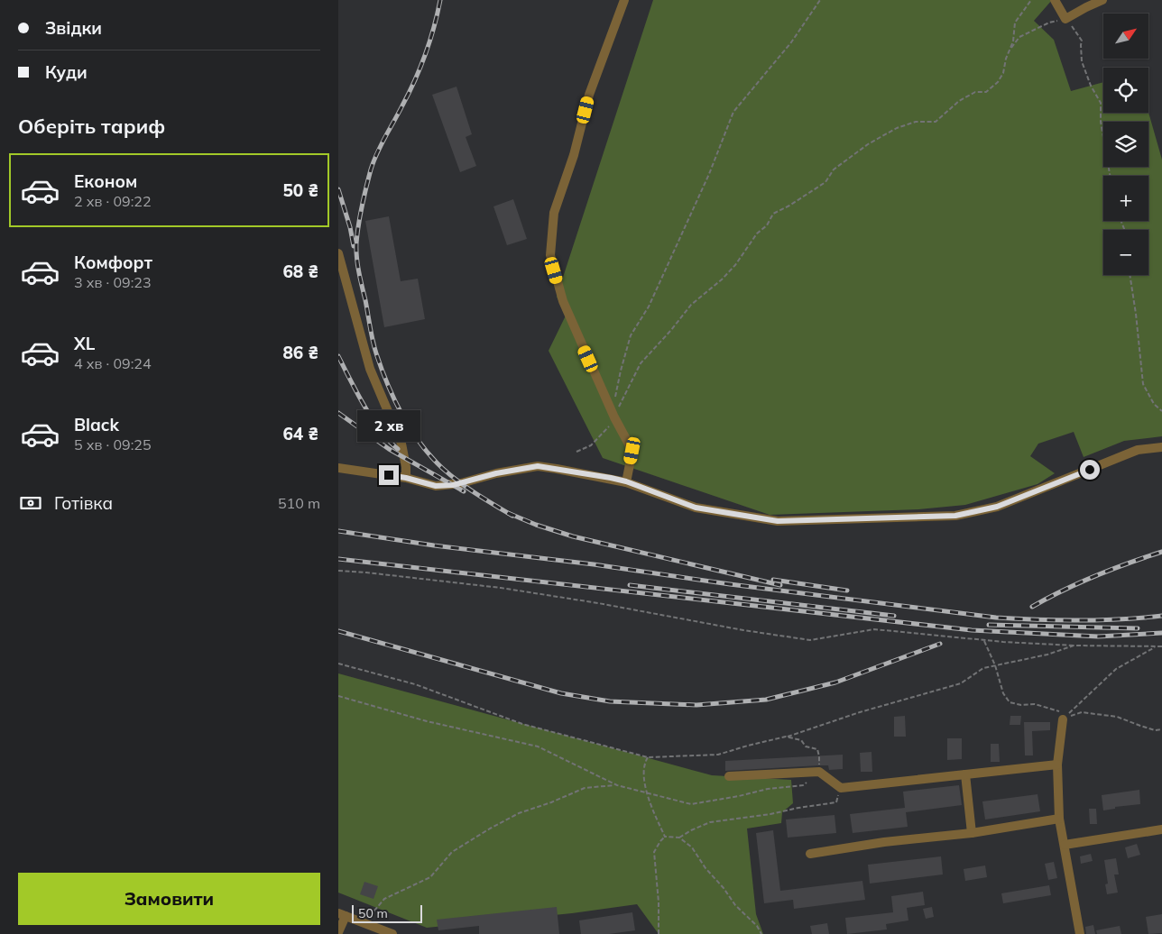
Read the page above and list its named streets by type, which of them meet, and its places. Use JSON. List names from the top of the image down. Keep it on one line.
{"scale_bar":"50 m","north":"top right","page":{"banner":["Звідки","Куди"],"map_buttons":["+","−"],"heading":"Оберіть тариф","list":[{"name":"Економ","note":"2 хв · 09:22","value":"50 ₴"},{"name":"Комфорт","note":"3 хв · 09:23","value":"68 ₴"},{"name":"XL","note":"4 хв · 09:24","value":"86 ₴"},{"name":"Black","note":"5 хв · 09:25","value":"64 ₴"}],"bubble":"2 хв","pay":["Готівка","510 m"],"buttons":"Замовити","scale":"50 m"}}
